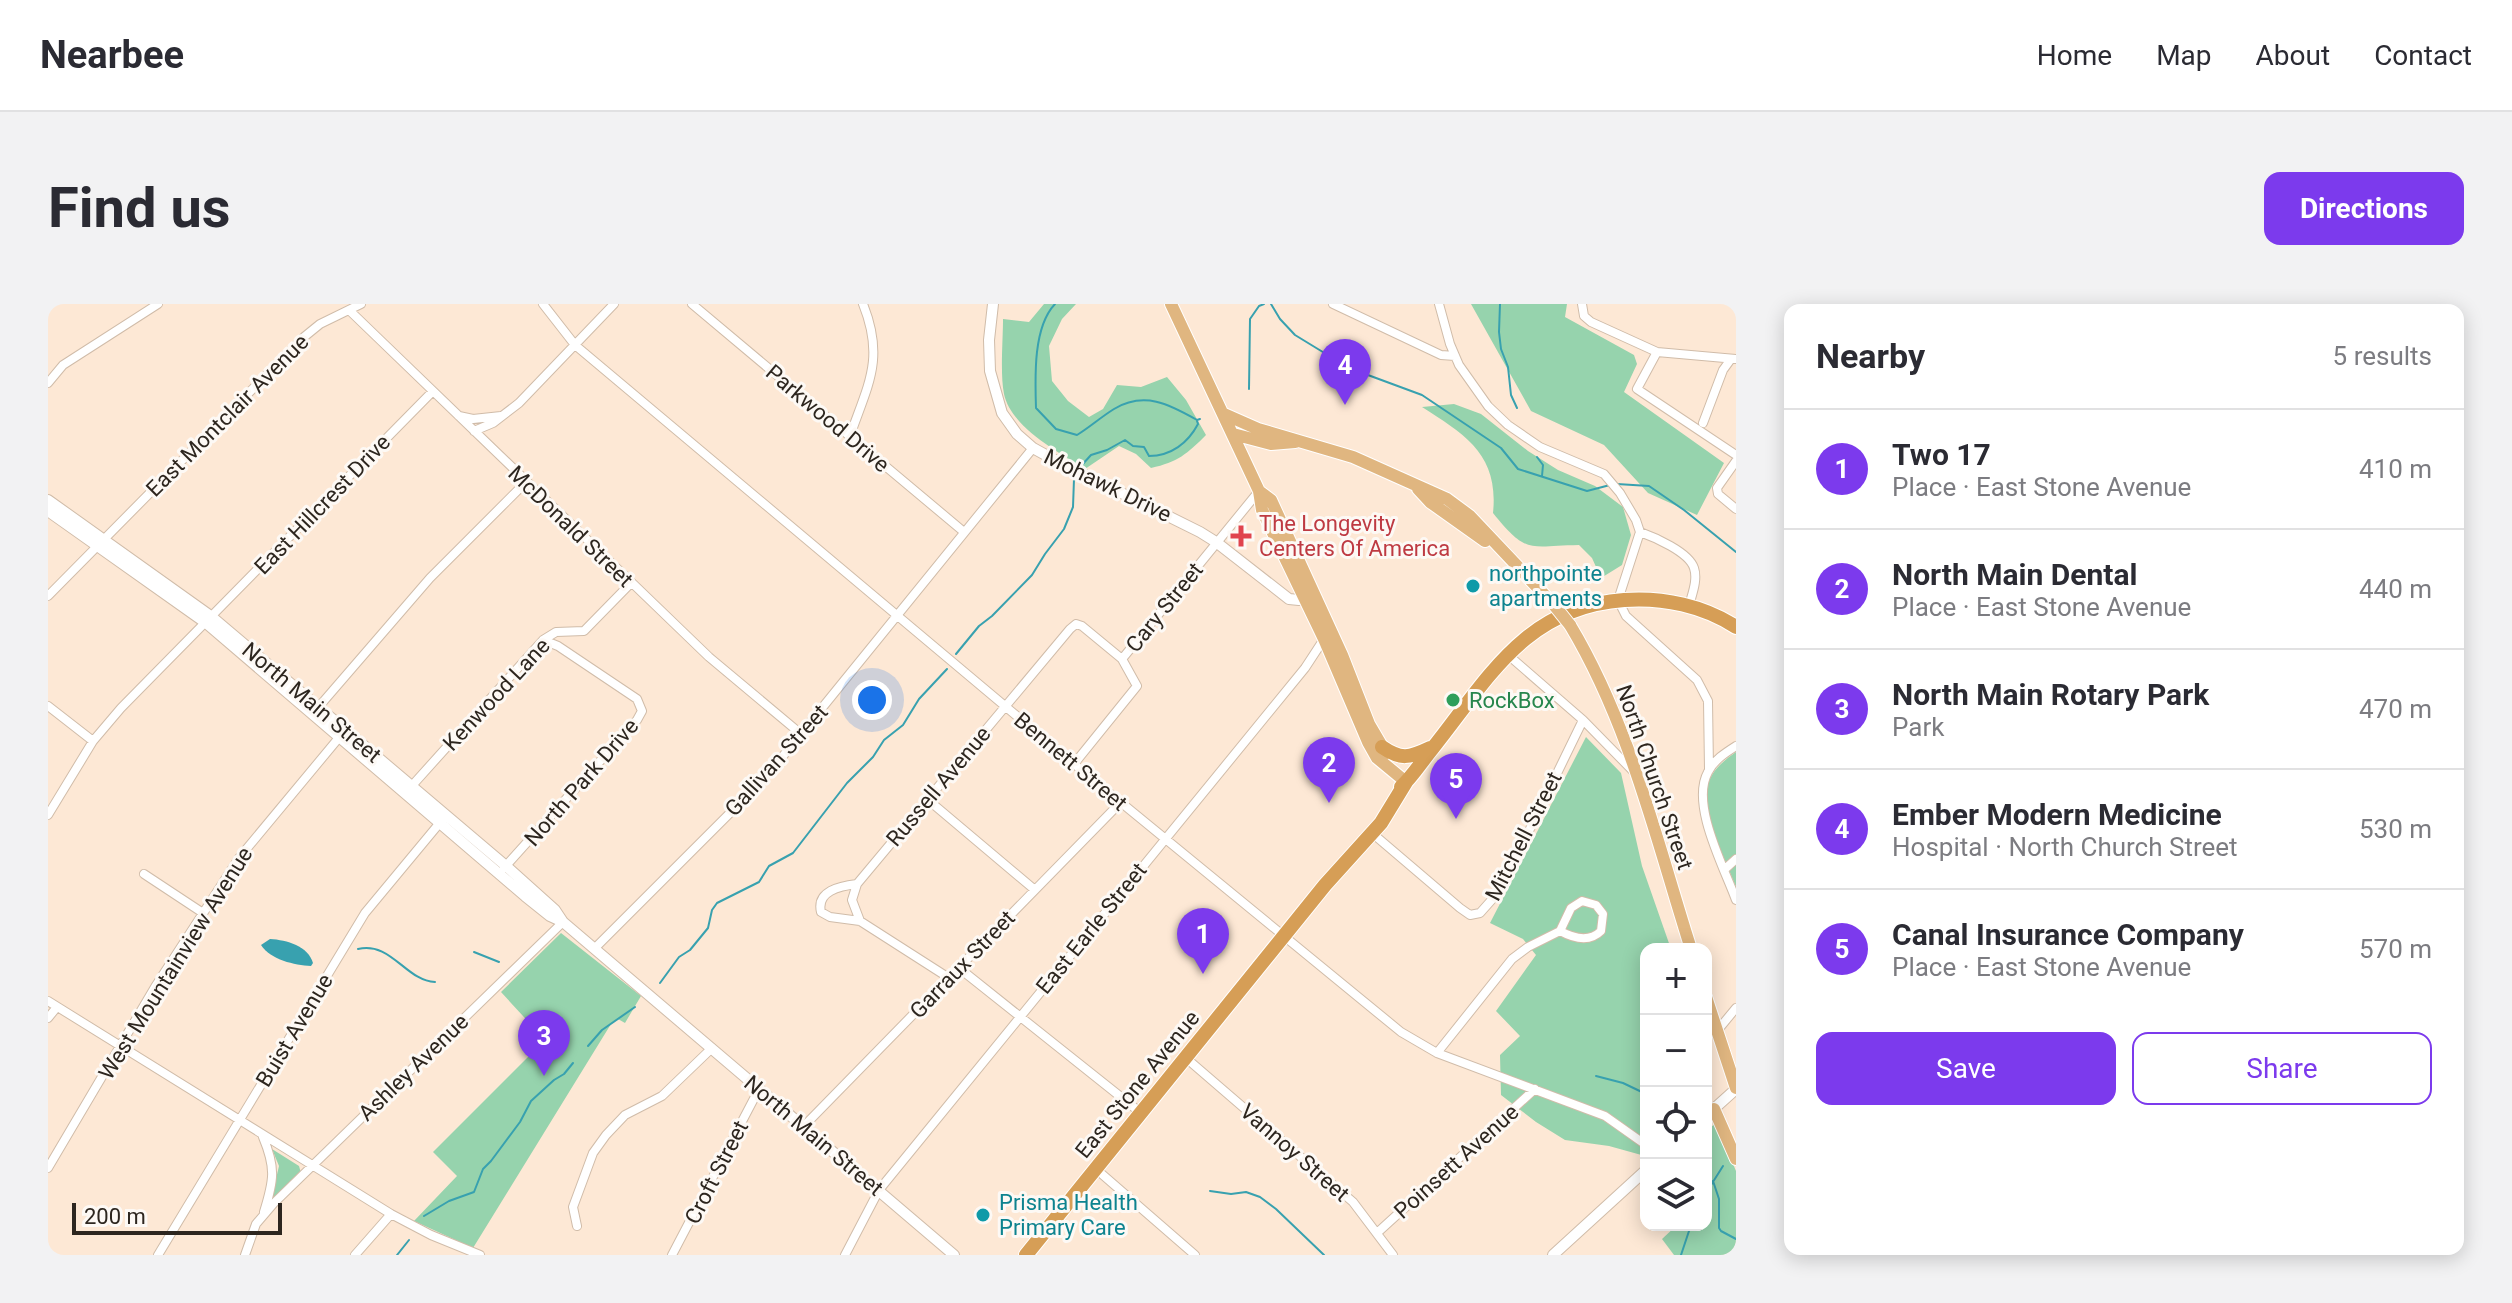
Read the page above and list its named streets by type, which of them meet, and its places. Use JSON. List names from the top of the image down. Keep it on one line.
{"streets":{"highway":["East Stone Avenue"],"main road":["North Church Street"],"street":["East Montclair Avenue","Parkwood Drive","Mohawk Drive","East Hillcrest Drive","McDonald Street","Cary Street","Kenwood Lane","North Main Street","Gallivan Street","Bennett Street","North Park Drive","Russell Avenue","Mitchell Street","East Earle Street","West Mountainview Avenue","Garraux Street","Buist Avenue","Ashley Avenue","Vannoy Street","Poinsett Avenue","Croft Street"]},"crossings":[["East Montclair Avenue","McDonald Street"],["East Montclair Avenue","North Main Street"],["Parkwood Drive","Gallivan Street"],["Mohawk Drive","Cary Street"],["Mohawk Drive","Gallivan Street"],["East Hillcrest Drive","McDonald Street"],["East Hillcrest Drive","North Main Street"],["McDonald Street","Kenwood Lane"],["McDonald Street","Gallivan Street"],["Cary Street","Bennett Street"],["Cary Street","Russell Avenue"],["Kenwood Lane","North Main Street"],["Kenwood Lane","North Park Drive"],["North Main Street","Gallivan Street"],["North Main Street","North Park Drive"],["North Main Street","East Earle Street"],["North Main Street","West Mountainview Avenue"],["North Main Street","Garraux Street"],["North Main Street","Buist Avenue"],["North Main Street","Ashley Avenue"],["North Main Street","Croft Street"],["Gallivan Street","Bennett Street"],["Bennett Street","Russell Avenue"],["Bennett Street","East Earle Street"],["Bennett Street","Garraux Street"],["Bennett Street","East Stone Avenue"],["Bennett Street","Poinsett Avenue"],["Mitchell Street","East Stone Avenue"],["East Stone Avenue","Vannoy Street"],["Vannoy Street","Poinsett Avenue"]],"places":{"health":["The Longevity Centers Of America"],"other":["northpointe apartments","RockBox","Prisma Health Primary Care"]},"scale_bar":"200 m","page":{"header":"Nearbee","nav":["Home","Map","About","Contact"],"buttons":["Directions",["Save","Share"]],"title":"Find us","heading":["Nearby","5 results"],"pins":["4","2","5","1","3"],"list":[{"mark":"1","name":"Two 17","note":"Place · East Stone Avenue","value":"410 m"},{"mark":"2","name":"North Main Dental","note":"Place · East Stone Avenue","value":"440 m"},{"mark":"3","name":"North Main Rotary Park","note":"Park","value":"470 m"},{"mark":"4","name":"Ember Modern Medicine","note":"Hospital · North Church Street","value":"530 m"},{"mark":"5","name":"Canal Insurance Company","note":"Place · East Stone Avenue","value":"570 m"}],"map_buttons":["+","−"],"scale":"200 m"}}
